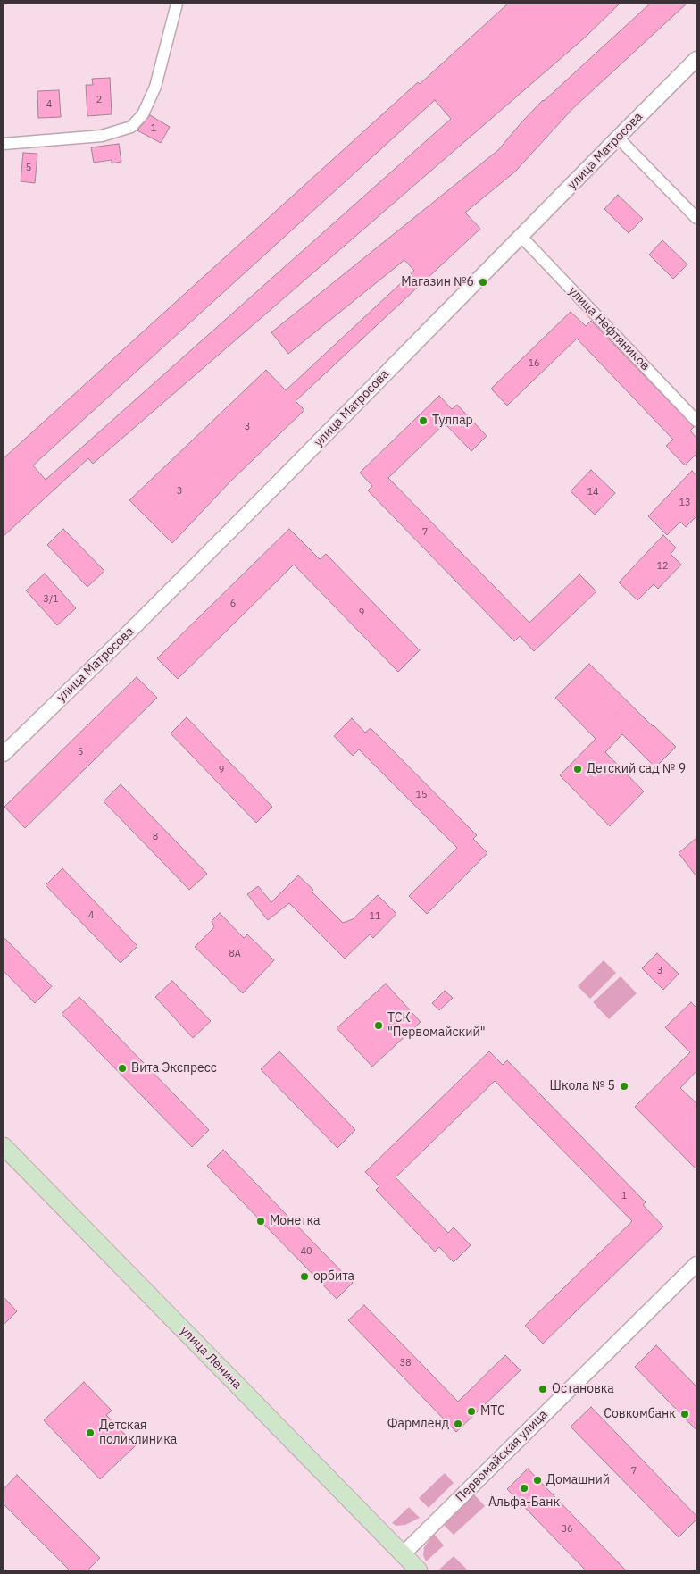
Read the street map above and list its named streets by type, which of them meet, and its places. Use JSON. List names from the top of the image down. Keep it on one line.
{"streets":{"main road":["улица Ленина"],"street":["улица Матросова","улица Нефтяников","Первомайская улица"]},"crossings":[["улица Матросова","улица Нефтяников"],["улица Ленина","Первомайская улица"]],"places":["Магазин №6","Тулпар","Детский сад № 9","ТСК \"Первомайский\"","Вита Экспресс","Школа № 5","Монетка","орбита","Остановка","МТС","Совкомбанк","Фармленд","Детская поликлиника","Домашний","Альфа-Банк"],"house_numbers":["2","4","1","5","16","3","3","14","13","7","12","3/1","6","9","5","9","15","8","4","11","8А","3","1","40","38","7","36"]}
